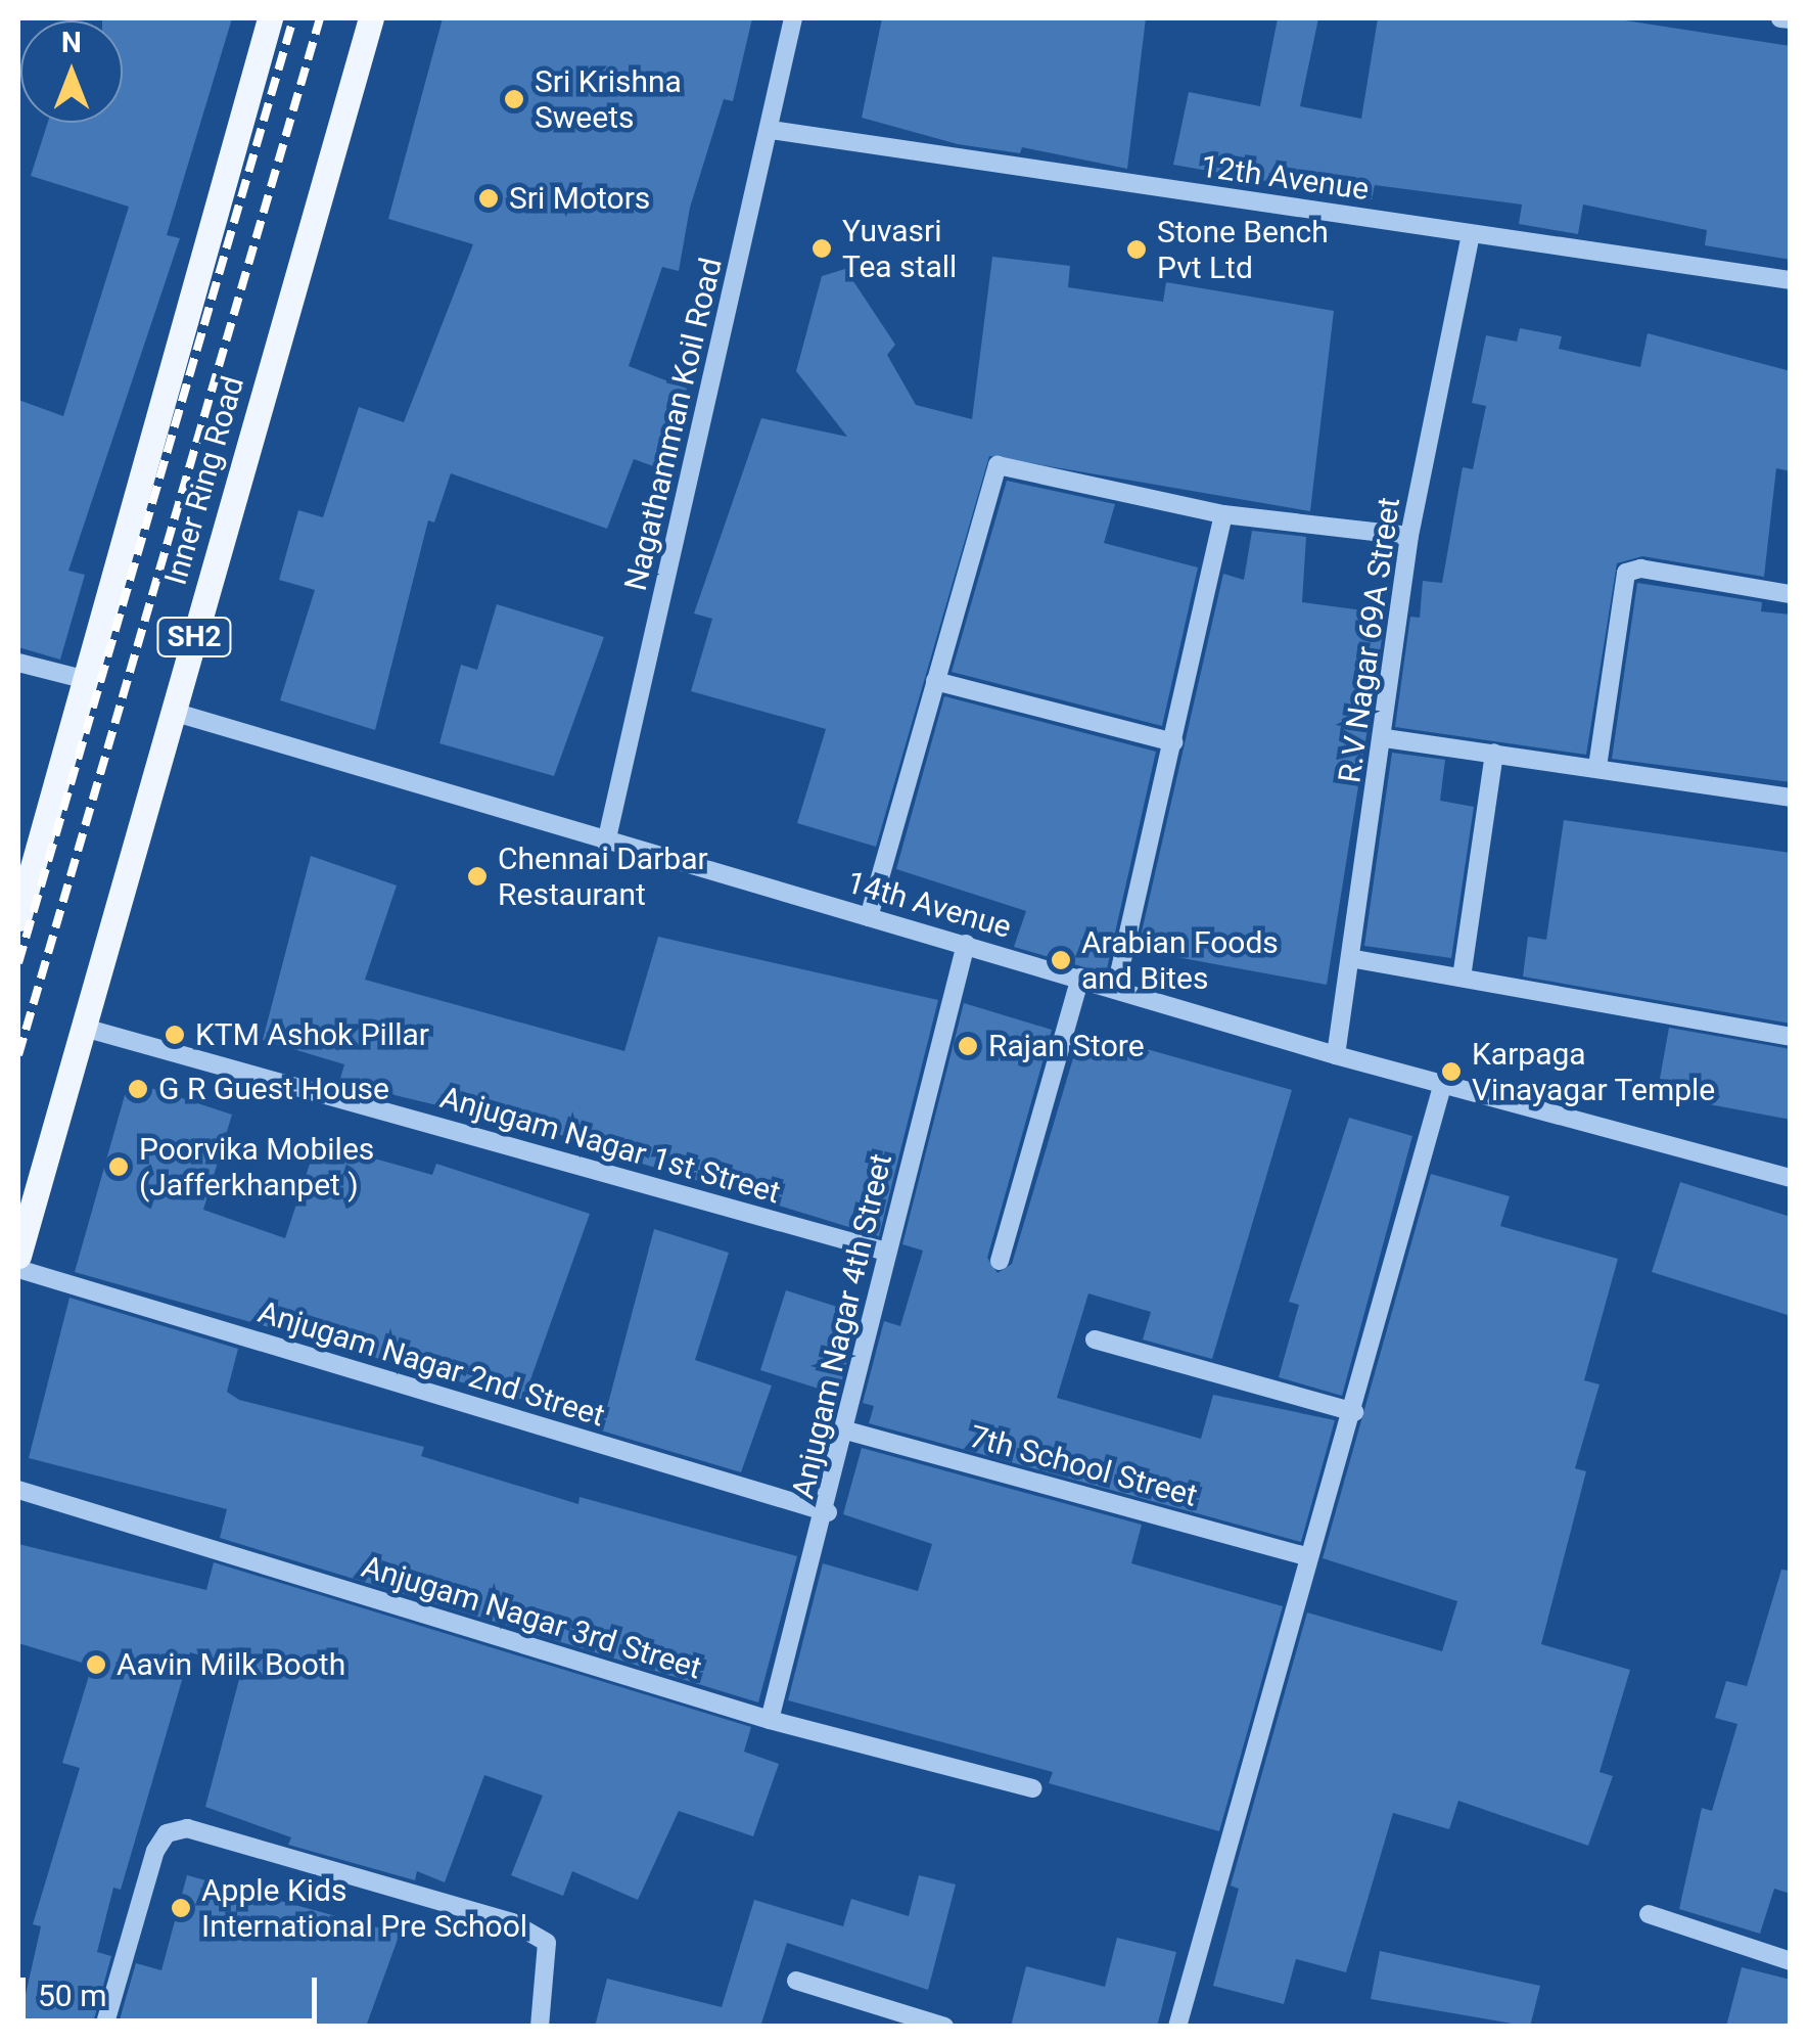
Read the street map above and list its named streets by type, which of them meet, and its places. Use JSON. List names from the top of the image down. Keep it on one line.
{"streets":{"main road":["Inner Ring Road","SH2"],"street":["12th Avenue","Nagathamman Koil Road","R.V Nagar 69A Street","14th Avenue","Anjugam Nagar 1st Street","Anjugam Nagar 4th Street","Anjugam Nagar 2nd Street","7th School Street","Anjugam Nagar 3rd Street"]},"crossings":[["12th Avenue","Nagathamman Koil Road"],["12th Avenue","R.V Nagar 69A Street"],["Nagathamman Koil Road","14th Avenue"],["Inner Ring Road","14th Avenue"],["Inner Ring Road","Anjugam Nagar 1st Street"],["R.V Nagar 69A Street","14th Avenue"],["14th Avenue","Anjugam Nagar 4th Street"],["Anjugam Nagar 1st Street","Anjugam Nagar 4th Street"],["Anjugam Nagar 4th Street","Anjugam Nagar 2nd Street"],["Anjugam Nagar 4th Street","7th School Street"],["Anjugam Nagar 4th Street","Anjugam Nagar 3rd Street"]],"places":["Sri Krishna Sweets","Sri Motors","Yuvasri Tea stall","Stone Bench Pvt Ltd","Chennai Darbar Restaurant","Arabian Foods and Bites","KTM Ashok Pillar","Rajan Store","Karpaga Vinayagar Temple","G R Guest House","Poorvika Mobiles (Jafferkhanpet )","Aavin Milk Booth","Apple Kids International Pre School"],"scale_bar":"50 m","north":"top"}
